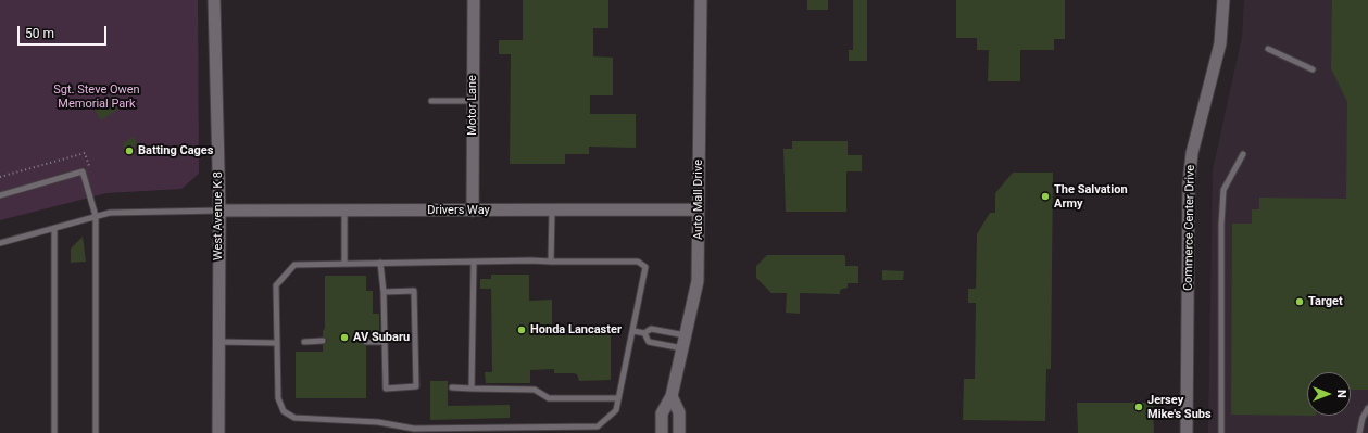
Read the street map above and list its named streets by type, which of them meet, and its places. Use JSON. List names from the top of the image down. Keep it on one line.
{"streets":{"street":["Motor Lane","Auto Mall Drive","Drivers Way","West Avenue K 8","Commerce Center Drive"]},"crossings":[["Motor Lane","Drivers Way"],["Auto Mall Drive","Drivers Way"],["Drivers Way","West Avenue K 8"]],"parks":["Sgt. Steve Owen Memorial Park"],"places":["Batting Cages","The Salvation Army","Target","Honda Lancaster","AV Subaru","Jersey Mike's Subs"],"scale_bar":"50 m","north":"right"}
